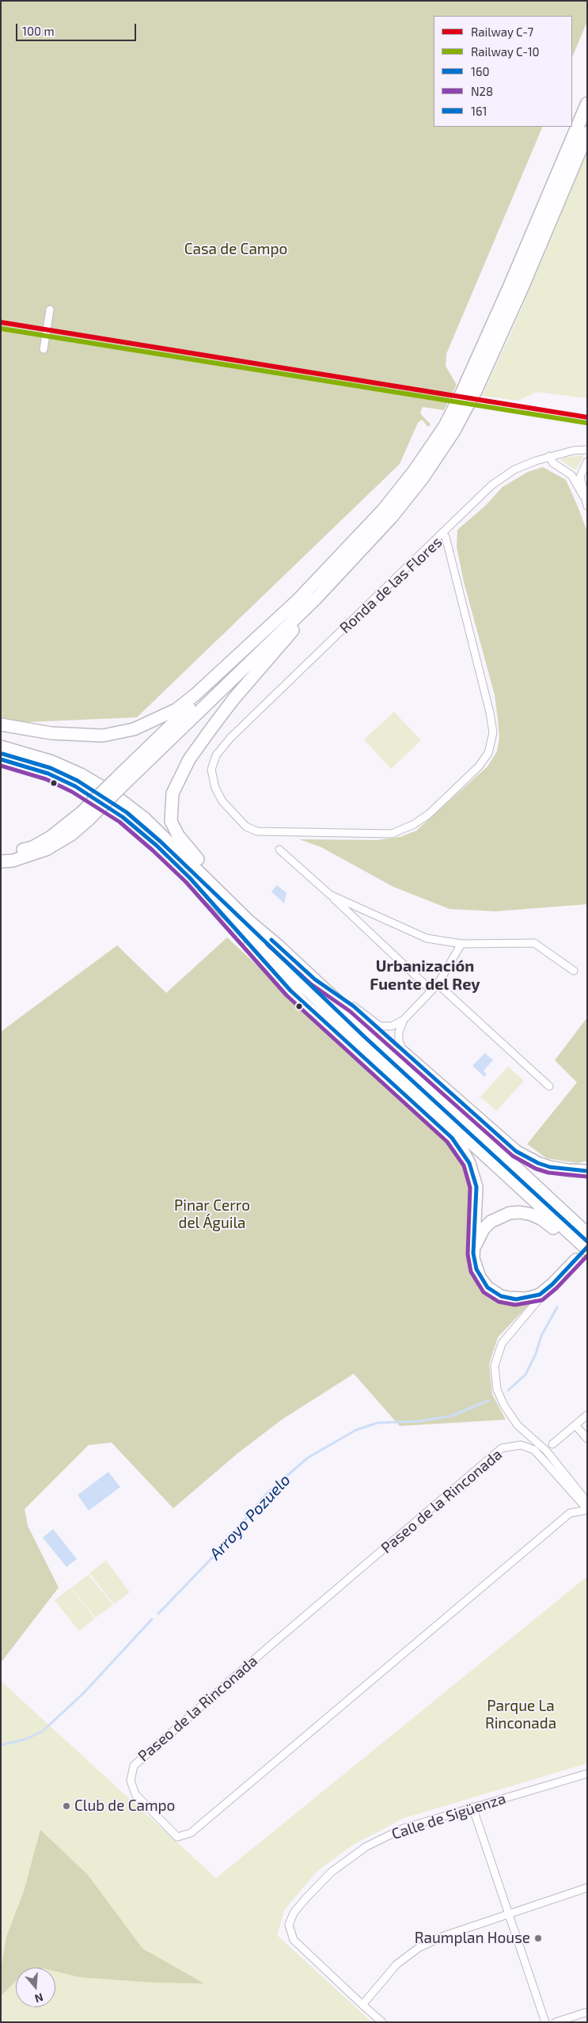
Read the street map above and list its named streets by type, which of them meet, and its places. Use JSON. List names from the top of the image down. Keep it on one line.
{"streets":{"street":["Ronda de las Flores","Paseo de la Rinconada","Calle de Sigüenza"]},"districts":["Urbanización Fuente del Rey"],"water":["Arroyo Pozuelo"],"parks":["Casa de Campo","Pinar Cerro del Águila","Parque La Rinconada"],"places":["Club de Campo","Raumplan House"],"lines":["rail line C-7","rail line C-10","transit line 161","transit line 160","transit line N28"],"legend":["Railway C-7","Railway C-10","160","N28","161"],"scale_bar":"100 m","north":"bottom"}
